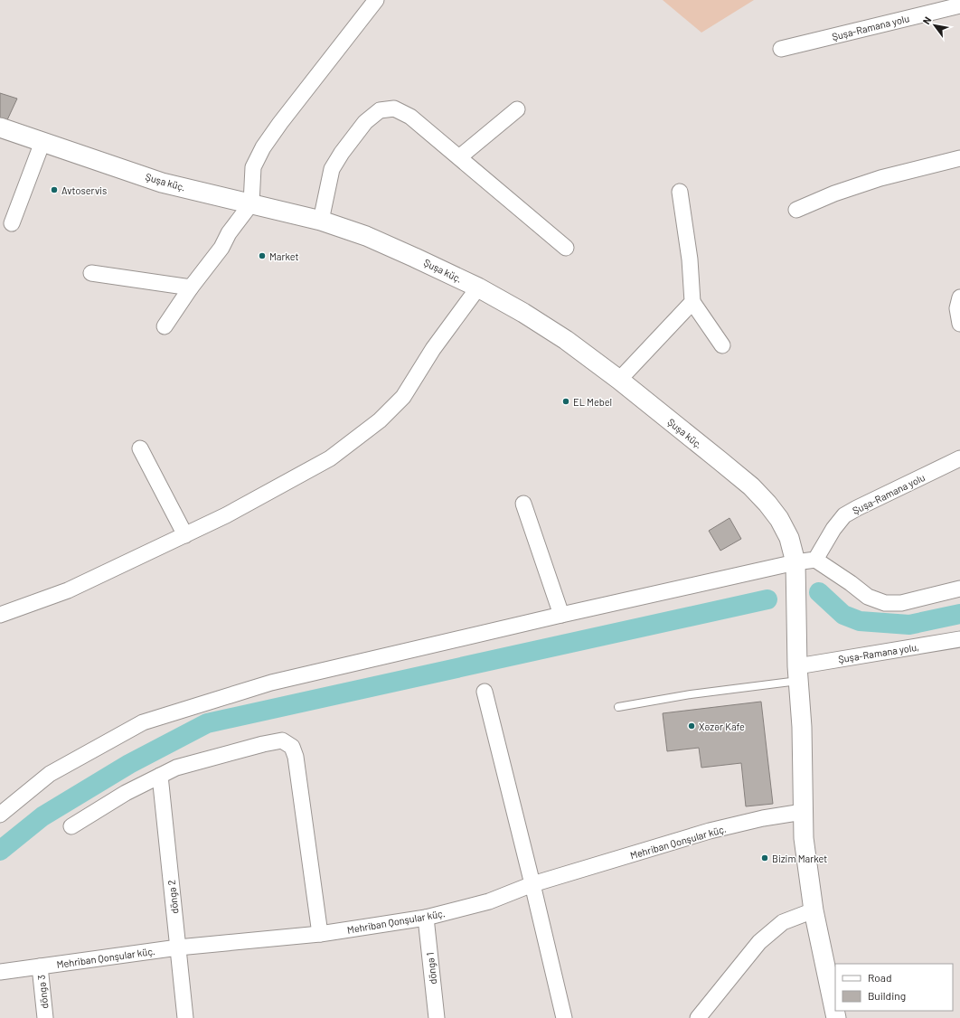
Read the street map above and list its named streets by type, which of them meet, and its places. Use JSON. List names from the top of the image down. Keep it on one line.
{"streets":{"street":["Şuşa-Ramana yolu","Şuşa küç.","Şuşa-Ramana yolu,","Mehriban Qonşular küç.","döngə 2","döngə 1","döngə 3"]},"crossings":[["Şuşa küç.","Şuşa-Ramana yolu,"],["Şuşa küç.","Mehriban Qonşular küç."],["Mehriban Qonşular küç.","döngə 2"],["Mehriban Qonşular küç.","döngə 1"],["Mehriban Qonşular küç.","döngə 3"]],"places":["Avtoservis","Market","EL Mebel","Xəzər Kafe","Bizim Market"],"legend":["Road","Building"],"north":"top left"}
